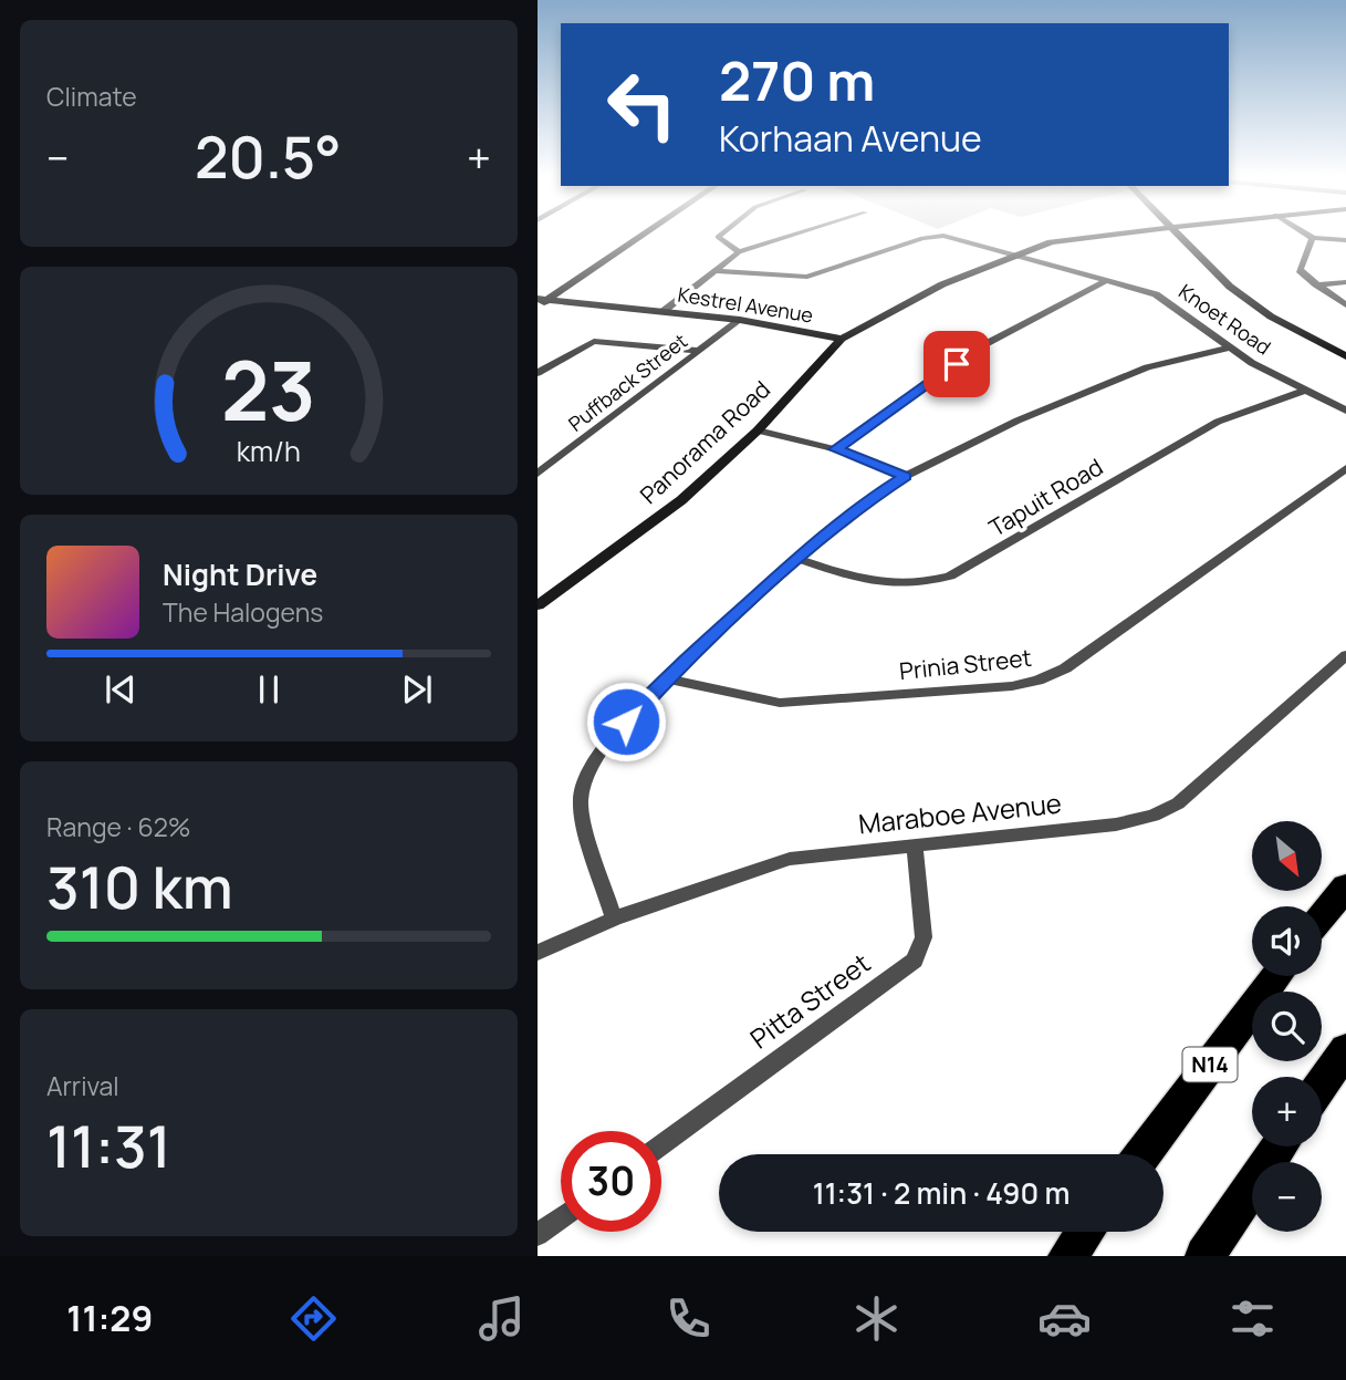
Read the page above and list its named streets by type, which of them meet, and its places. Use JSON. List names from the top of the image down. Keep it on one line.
{"streets":{"highway":["N14"],"street":["Kestrel Avenue","Knoet Road","Puffback Street","Panorama Road","Tapuit Road","Prinia Street","Maraboe Avenue","Pitta Street"]},"crossings":[["Kestrel Avenue","Puffback Street"],["Kestrel Avenue","Panorama Road"],["Knoet Road","Panorama Road"],["Knoet Road","Tapuit Road"],["Maraboe Avenue","Pitta Street"]],"north":"bottom right","page":{"tile":["Climate",["Range · 62%","310 km"],["Arrival","11:31"]],"turn":["270 m","Korhaan Avenue"],"heat":["−","20.5°","+"],"song":["Night Drive","The Halogens"],"map_buttons":["+","−"],"limit":"30","trip":"11:31 · 2 min · 490 m","tabs":"11:29","gauge":["23","km/h"]}}
